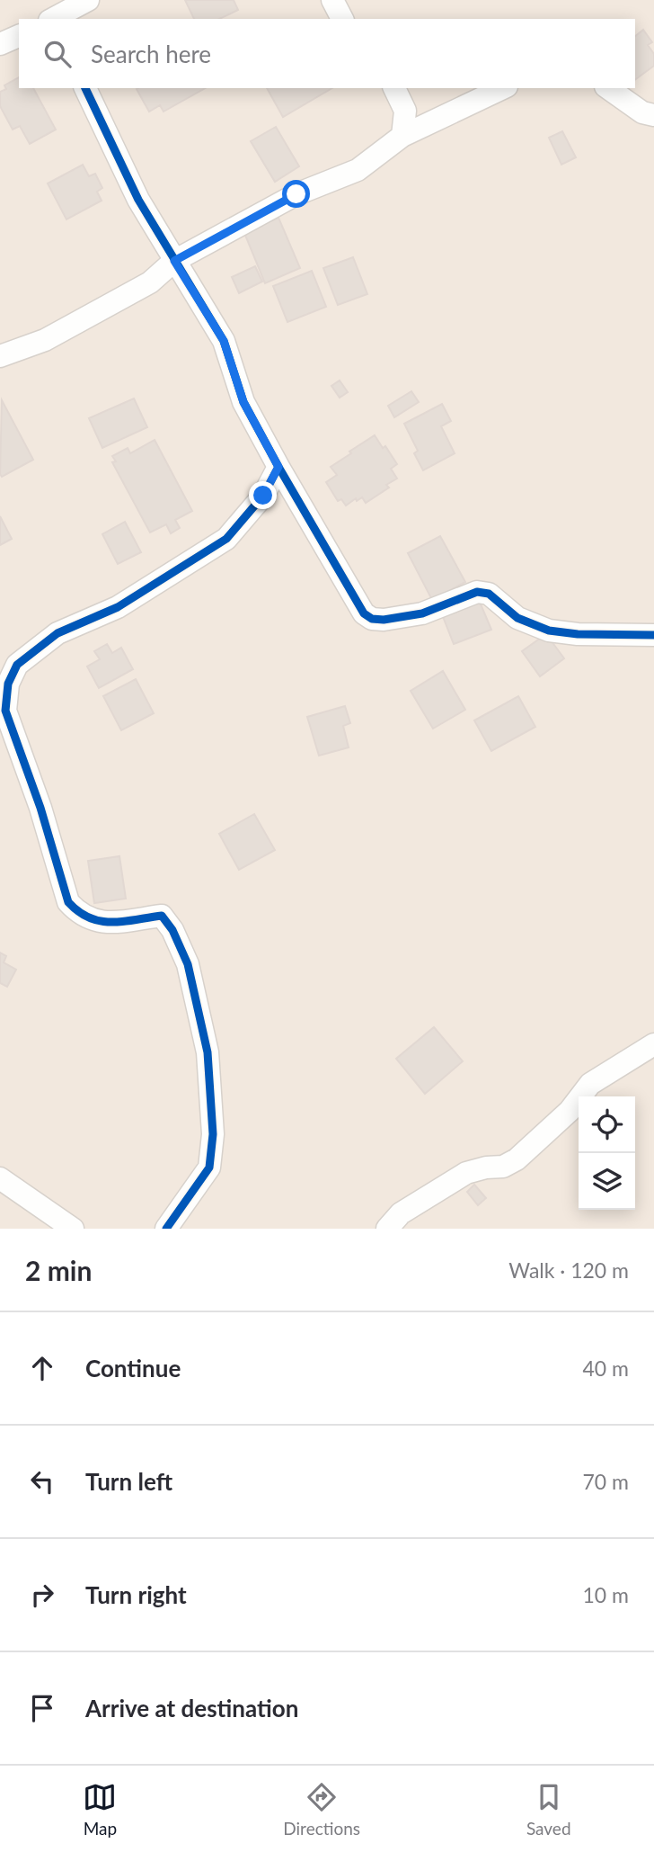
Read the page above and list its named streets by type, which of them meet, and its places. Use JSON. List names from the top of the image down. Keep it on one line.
{"page":{"search":"Search here","heading":["2 min","Walk · 120 m"],"list":[["Continue","40 m"],["Turn left","70 m"],["Turn right","10 m"],"Arrive at destination"],"nav":["Map","Directions","Saved"]}}
